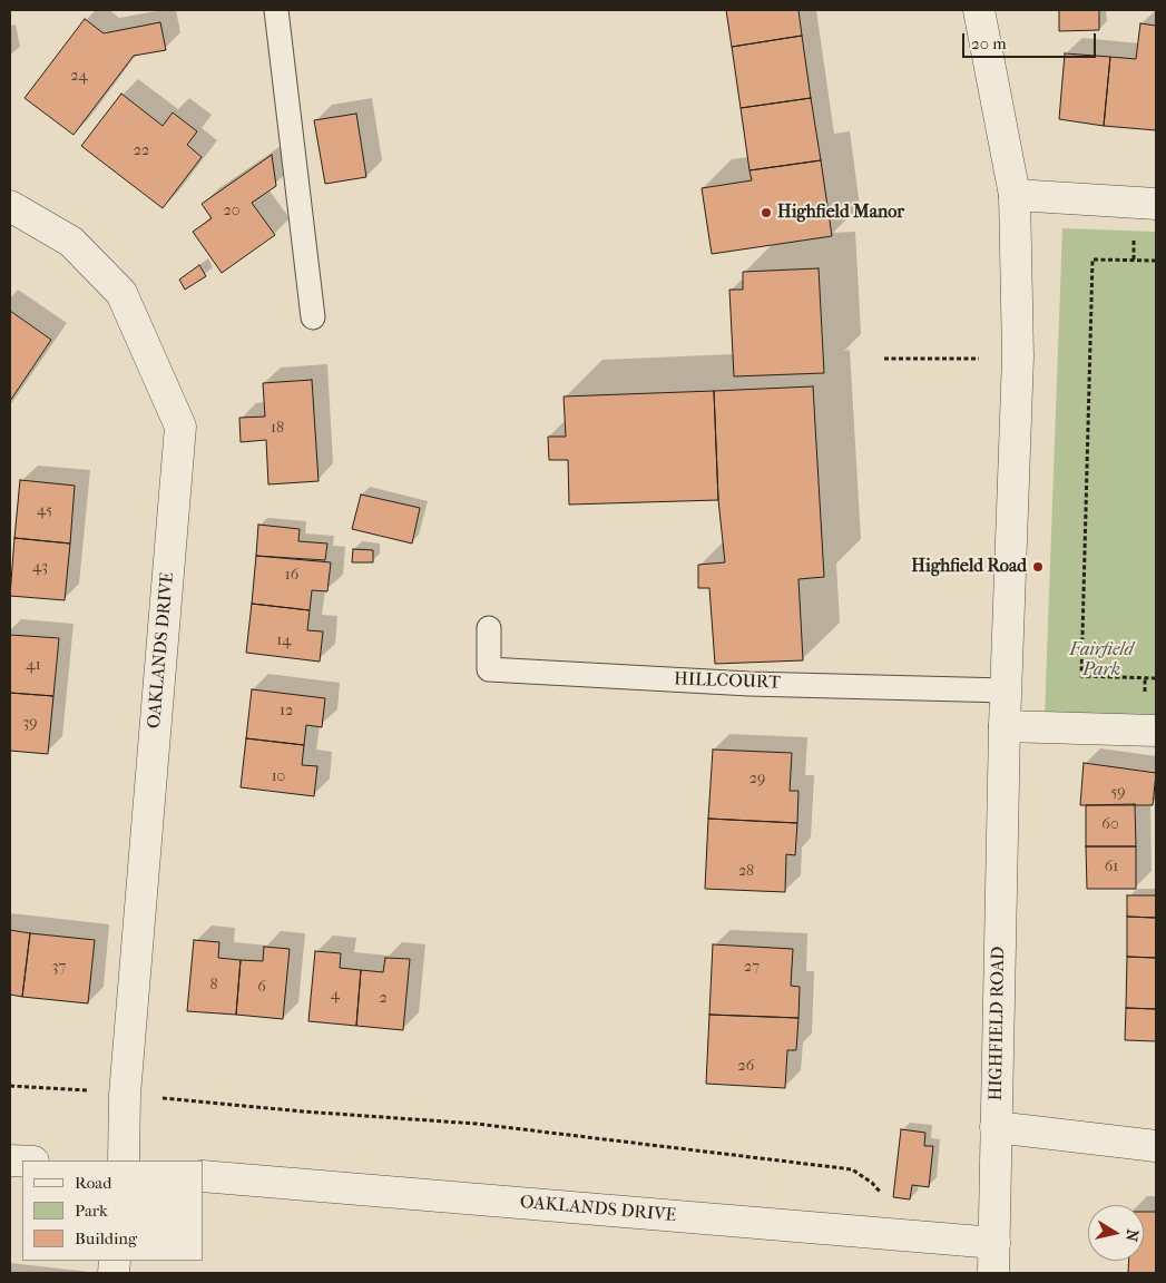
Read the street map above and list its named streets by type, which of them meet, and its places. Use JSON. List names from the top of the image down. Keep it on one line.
{"streets":{"street":["OAKLANDS DRIVE","HIGHFIELD ROAD"],"lane":["HILLCOURT"]},"crossings":[["OAKLANDS DRIVE","HIGHFIELD ROAD"],["HILLCOURT","HIGHFIELD ROAD"]],"parks":["Fairfield Park"],"places":["Highfield Manor","Highfield Road"],"house_numbers":["24","22","20","18","45","43","16","14","41","12","39","10","29","59","60","61","28","37","27","8","6","4","2","26"],"legend":["Road","Park","Building"],"scale_bar":"20 m","north":"right"}
